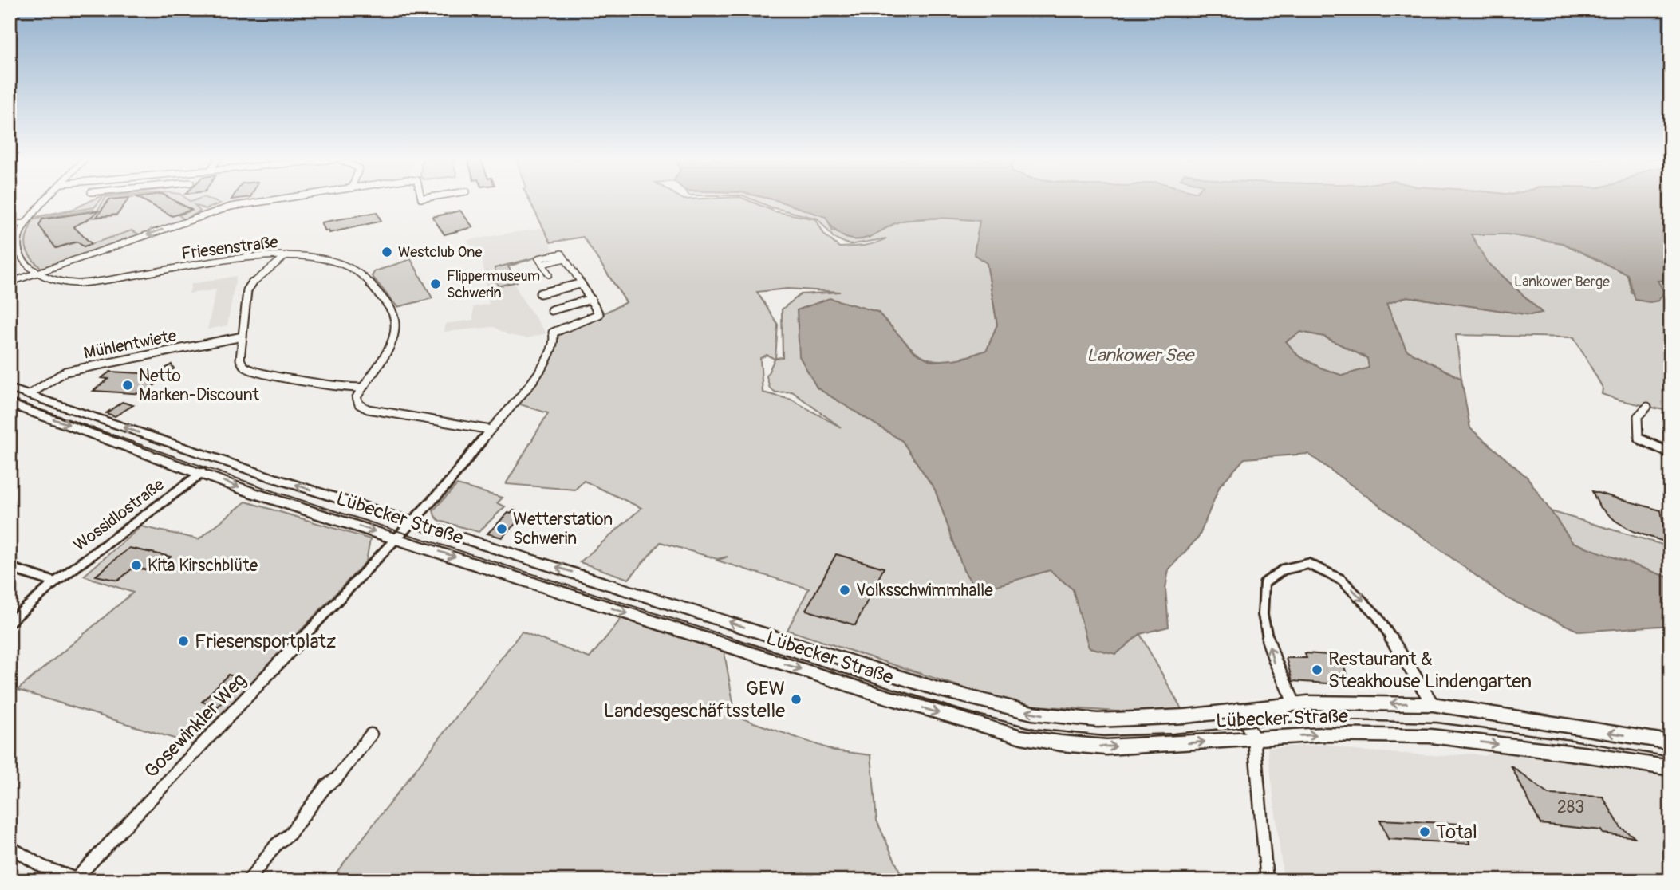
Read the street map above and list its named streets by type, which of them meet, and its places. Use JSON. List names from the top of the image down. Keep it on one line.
{"streets":{"street":["Friesenstraße","Mühlentwiete","Wossidlostraße","Lübecker Straße","Gosewinkler Weg"]},"crossings":[["Friesenstraße","Mühlentwiete"],["Mühlentwiete","Lübecker Straße"],["Wossidlostraße","Lübecker Straße"],["Lübecker Straße","Gosewinkler Weg"]],"water":["Lankower See"],"parks":["Lankower Berge"],"places":["Westclub One","Flippermuseum Schwerin","Netto Marken-Discount","Wetterstation Schwerin","Kita Kirschblüte","Volksschwimmhalle","Friesensportplatz","Restaurant & Steakhouse Lindengarten","GEW Landesgeschäftsstelle","Total"],"house_numbers":["283"]}
